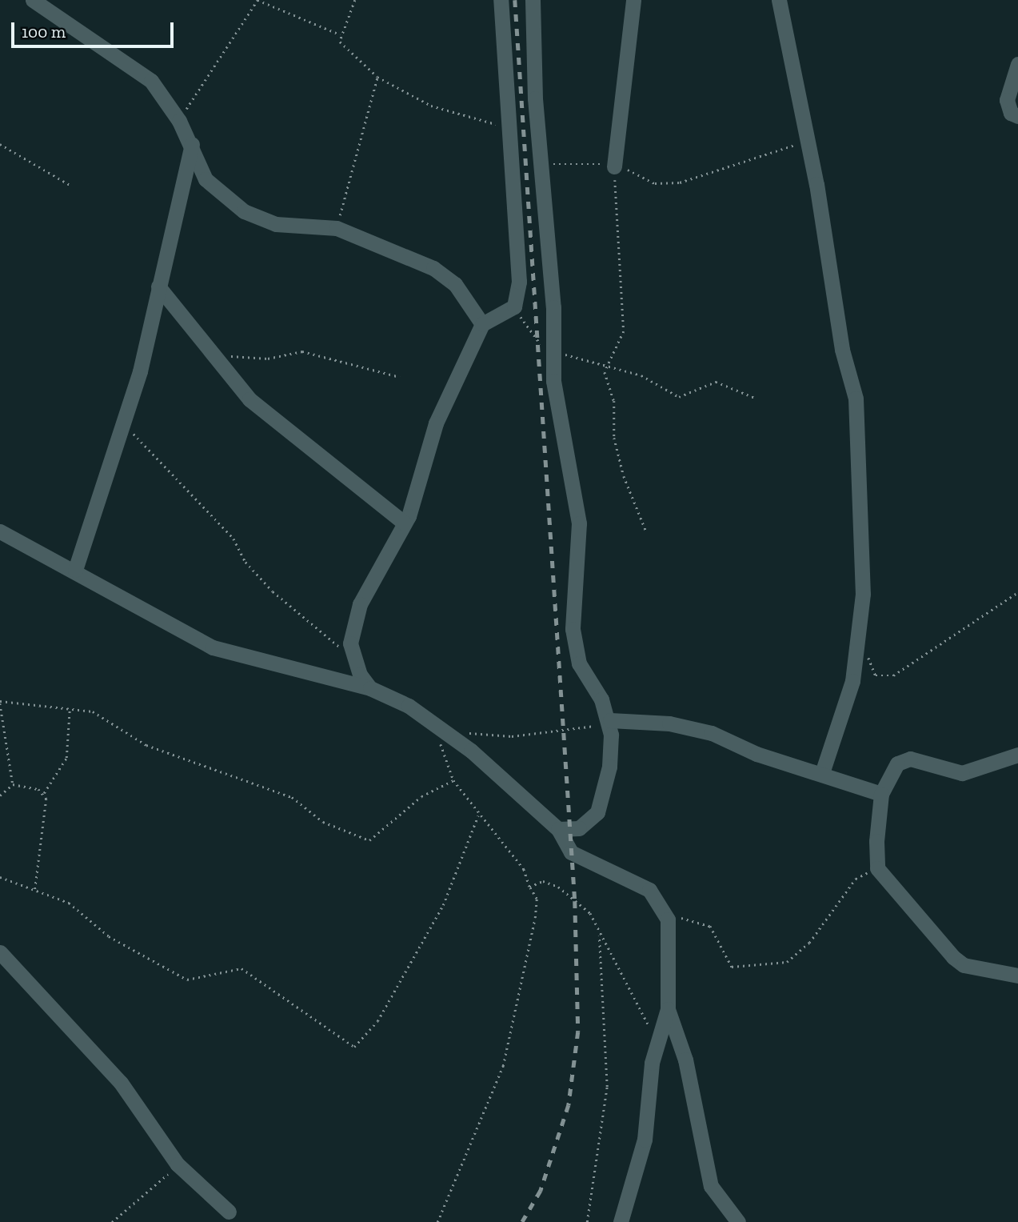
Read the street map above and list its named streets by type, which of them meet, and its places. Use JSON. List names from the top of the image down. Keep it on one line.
{"scale_bar":"100 m"}
